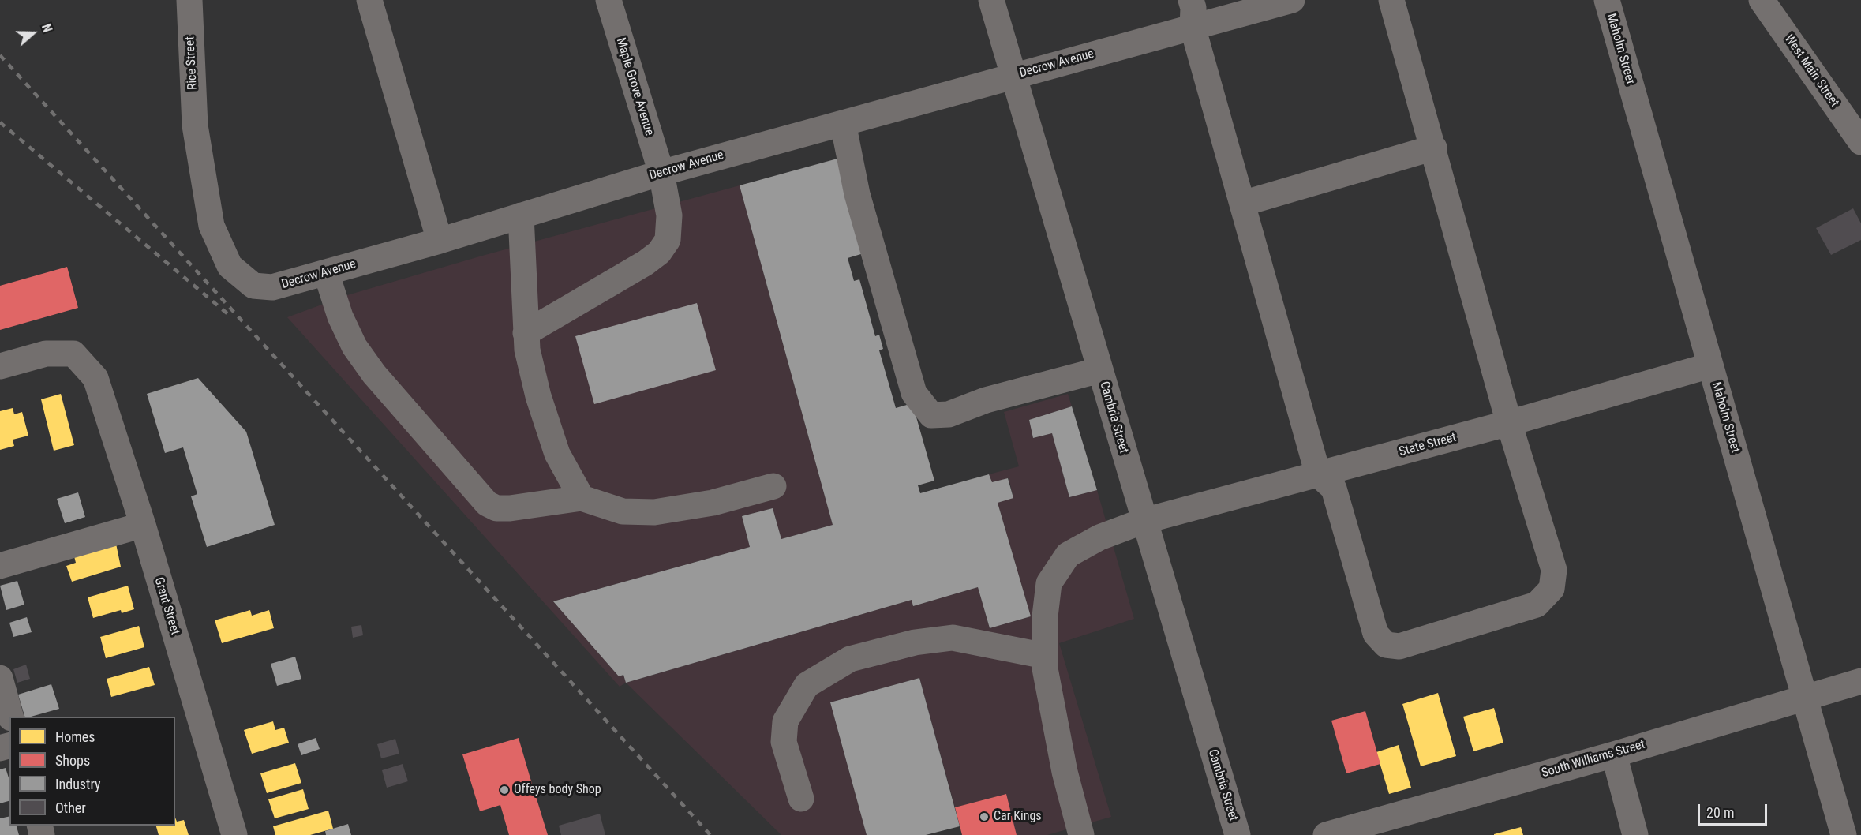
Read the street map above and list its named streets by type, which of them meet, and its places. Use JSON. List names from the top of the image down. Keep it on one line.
{"streets":{"main road":["West Main Street"],"street":["Maholm Street","Rice Street","Decrow Avenue","Maple Grove Avenue","Cambria Street","State Street","Grant Street","South Williams Street"]},"crossings":[["Maholm Street","State Street"],["Maholm Street","South Williams Street"],["Rice Street","Decrow Avenue"],["Decrow Avenue","Maple Grove Avenue"],["Decrow Avenue","Cambria Street"],["Cambria Street","State Street"]],"places":["Offeys body Shop","Car Kings"],"legend":["Homes","Shops","Industry","Other"],"scale_bar":"20 m","north":"right"}
